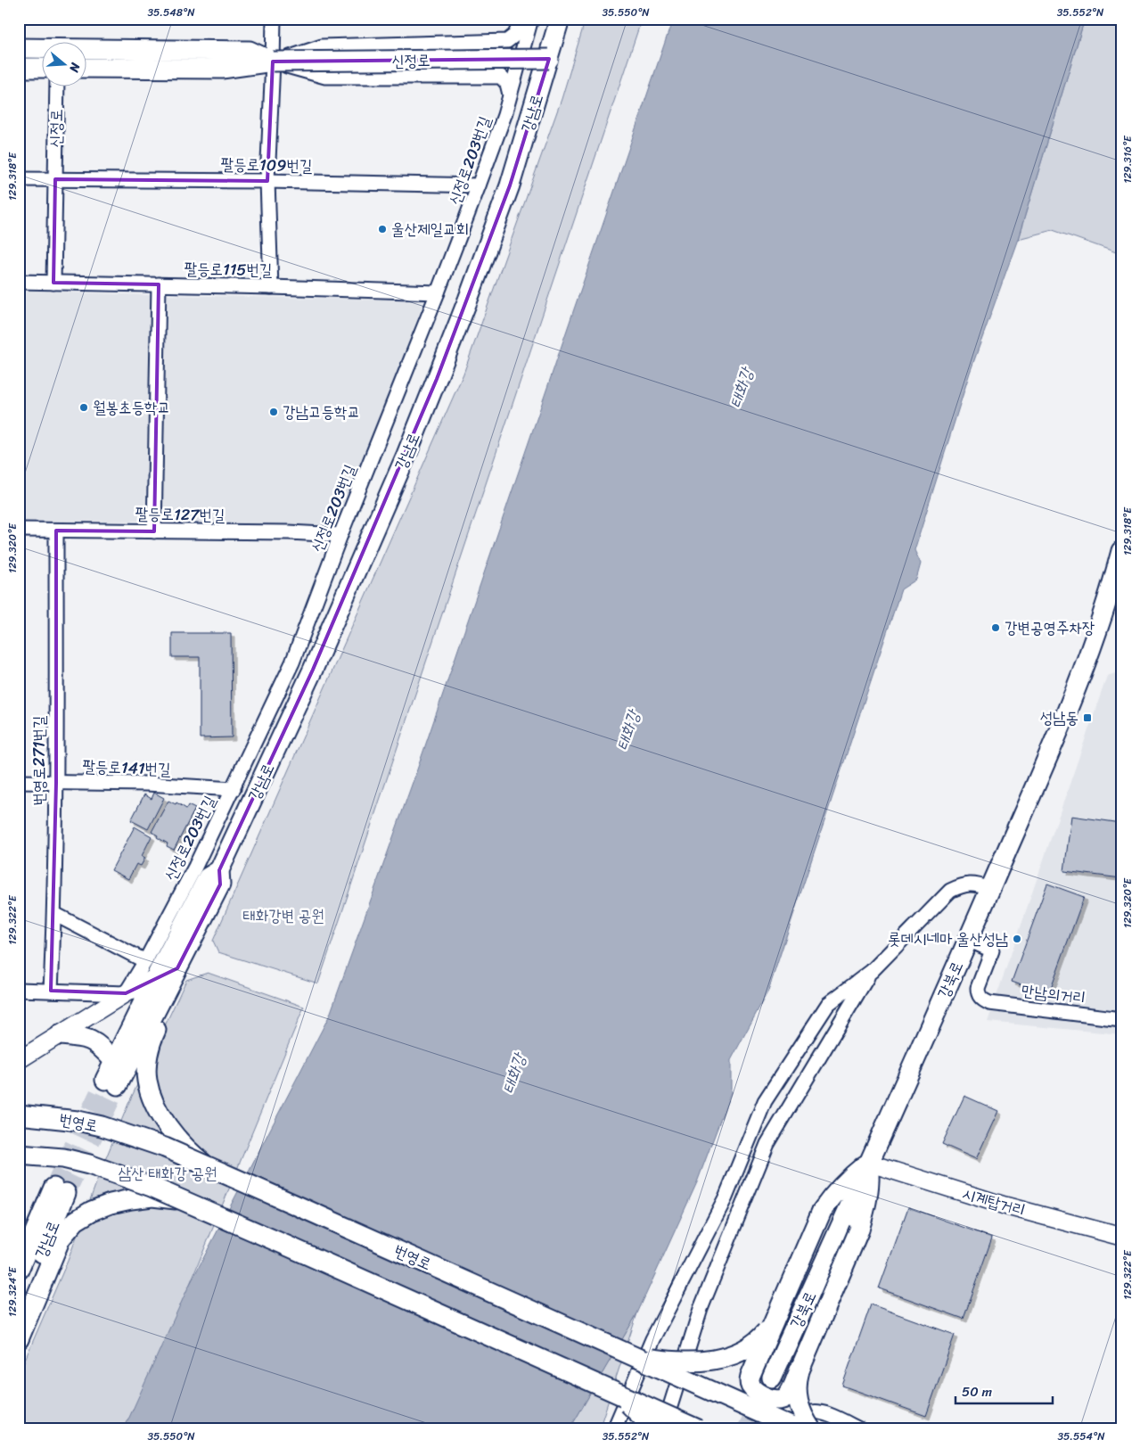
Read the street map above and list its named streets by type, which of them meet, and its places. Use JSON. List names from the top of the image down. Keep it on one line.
{"streets":{"main road":["신정로","강남로","강북로","번영로"],"street":["신정로203번길","팔등로109번길","팔등로115번길","팔등로127번길","번영로271번길","팔등로141번길","만남의거리","시계탑거리"]},"crossings":[["신정로","강남로"],["신정로","팔등로109번길"],["강남로","신정로203번길"],["신정로203번길","팔등로109번길"],["신정로203번길","팔등로115번길"],["신정로203번길","팔등로127번길"],["신정로203번길","팔등로141번길"],["팔등로127번길","번영로271번길"],["번영로271번길","팔등로141번길"],["강북로","만남의거리"],["강북로","시계탑거리"]],"water":["태화강"],"parks":["태화강변 공원","삼산 태화강 공원"],"places":{"other":["울산제일교회","월봉초등학교","강남고등학교","강변공영주차장","롯데시네마 울산성남"],"transit":["성남동"]},"scale_bar":"50 m","north":"right","coordinates":["35.548°N","35.550°N","35.552°N","129.316°E","129.318°E","129.320°E","129.322°E","129.324°E","35.554°N"]}
